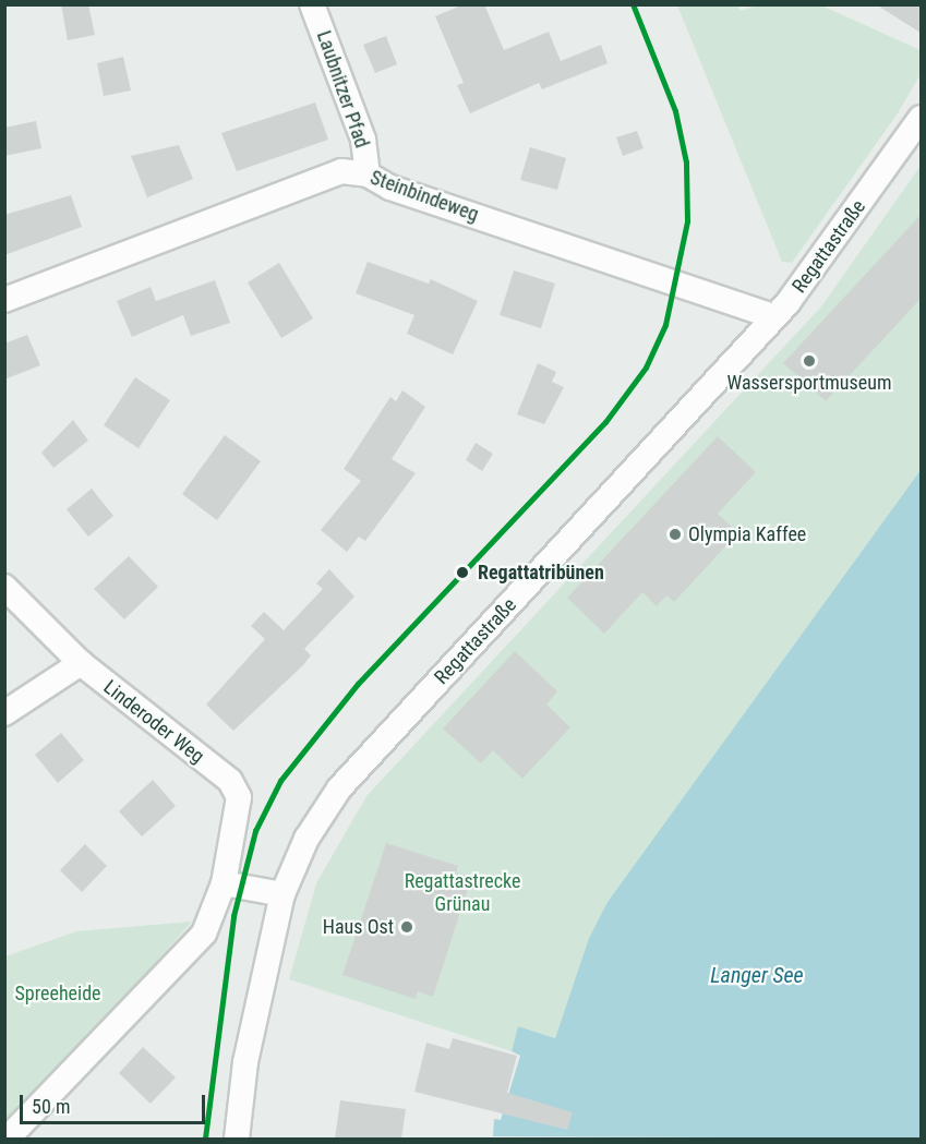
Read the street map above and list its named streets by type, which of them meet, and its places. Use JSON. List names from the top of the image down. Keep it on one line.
{"streets":{"street":["Laubnitzer Pfad","Steinbindeweg","Regattastraße","Linderoder Weg"]},"crossings":[["Laubnitzer Pfad","Steinbindeweg"],["Steinbindeweg","Regattastraße"]],"water":["Langer See"],"parks":["Regattastrecke Grünau","Spreeheide"],"places":["Wassersportmuseum","Olympia Kaffee","Regattatribünen","Haus Ost"],"scale_bar":"50 m"}
